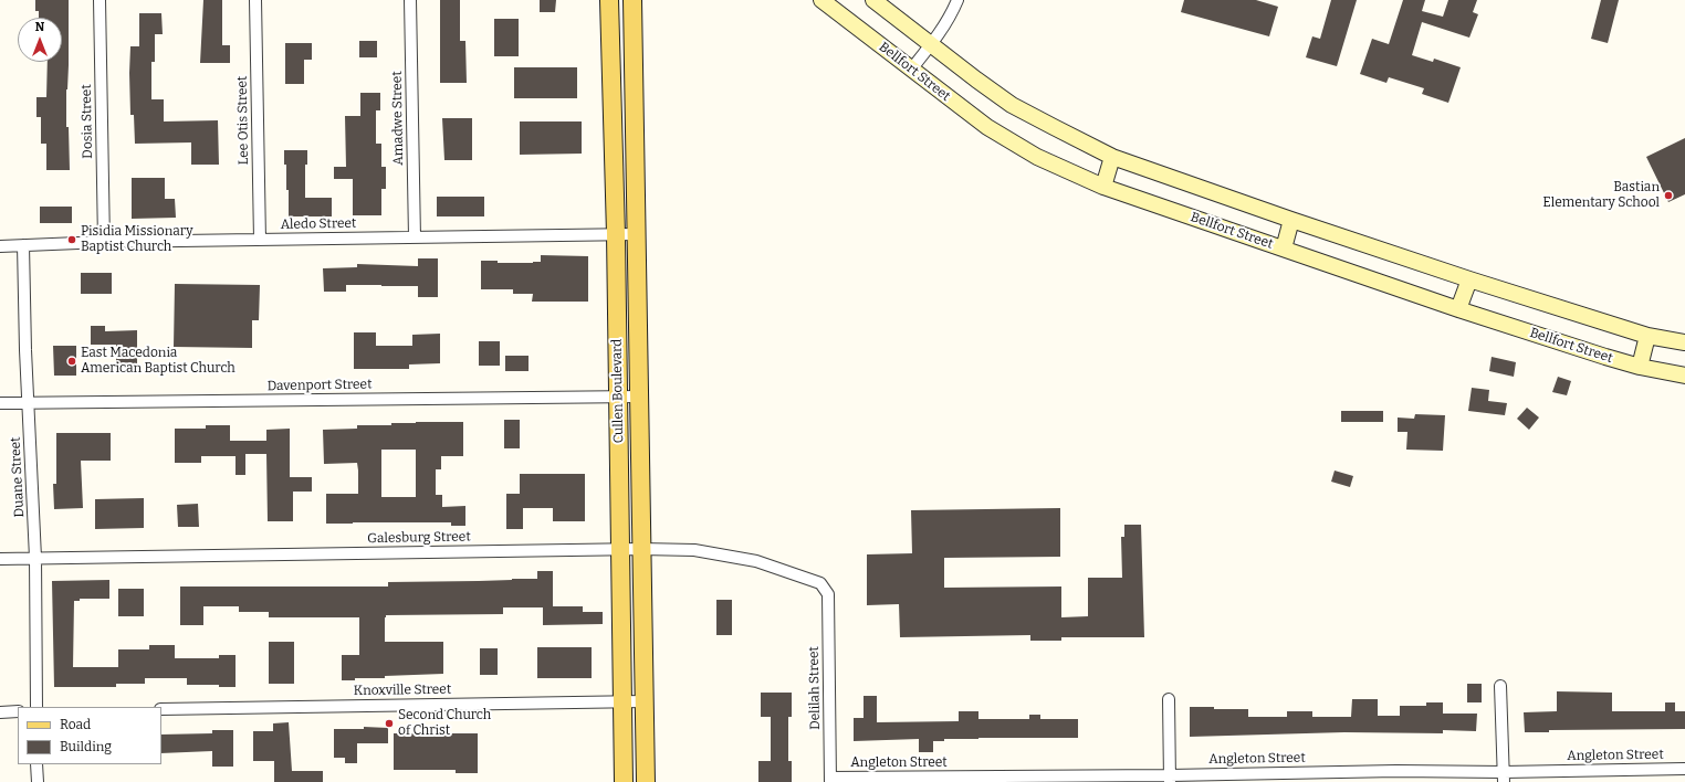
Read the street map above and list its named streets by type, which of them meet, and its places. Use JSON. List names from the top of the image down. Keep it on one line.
{"streets":{"main road":["Bellfort Street","Cullen Boulevard"],"street":["Amadwe Street","Lee Otis Street","Dosia Street","Aledo Street","Davenport Street","Duane Street","Galesburg Street","Delilah Street","Knoxville Street","Angleton Street"]},"crossings":[["Amadwe Street","Aledo Street"],["Lee Otis Street","Aledo Street"],["Dosia Street","Aledo Street"],["Aledo Street","Cullen Boulevard"],["Aledo Street","Duane Street"],["Davenport Street","Cullen Boulevard"],["Davenport Street","Duane Street"],["Cullen Boulevard","Galesburg Street"],["Cullen Boulevard","Knoxville Street"],["Duane Street","Galesburg Street"],["Galesburg Street","Delilah Street"],["Delilah Street","Angleton Street"]],"places":["Bastian Elementary School","Pisidia Missionary Baptist Church","East Macedonia American Baptist Church","Second Church of Christ"],"legend":["Road","Building"],"north":"top"}
